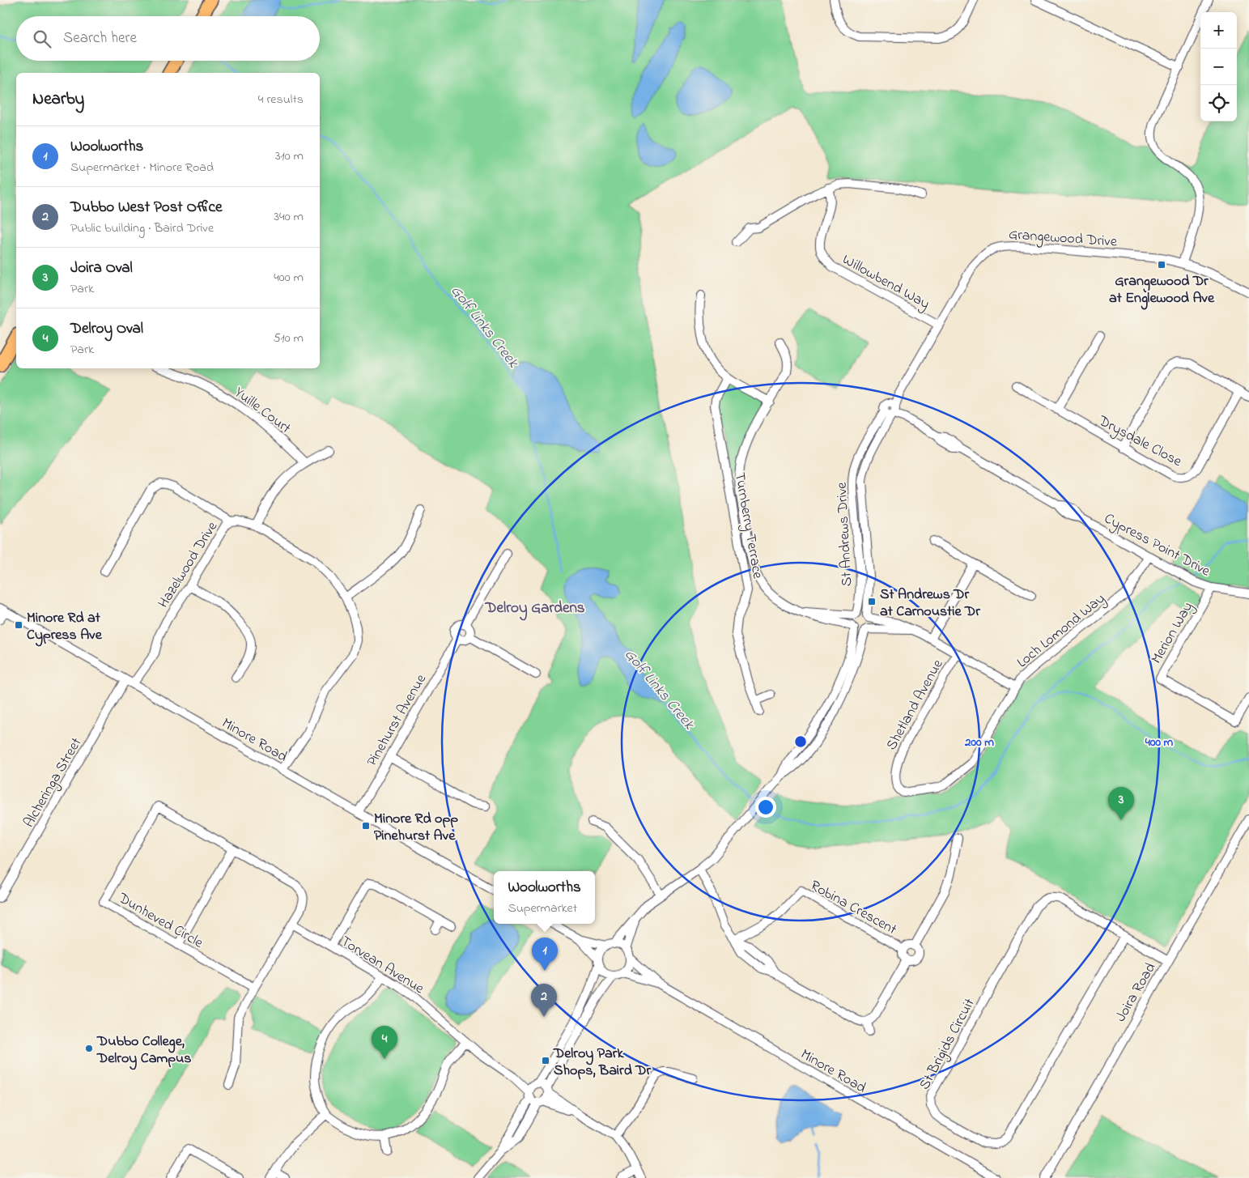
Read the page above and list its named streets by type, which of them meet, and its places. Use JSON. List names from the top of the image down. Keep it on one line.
{"streets":{"street":["Grangewood Drive","Willowbend Way","Yuille Court","Drysdale Close","Turnberry Terrace","St Andrews Drive","Cypress Point Drive","Hazelwood Drive","Loch Lomond Way","Merion Way","Shetland Avenue","Pinehurst Avenue","Minore Road","Alcheringa Street","Robina Crescent","Dunheved Circle","Torvean Avenue","Joira Road","St Brigids Circuit"]},"crossings":[["Grangewood Drive","Willowbend Way"],["Grangewood Drive","St Andrews Drive"],["Grangewood Drive","Cypress Point Drive"],["St Andrews Drive","Cypress Point Drive"],["Cypress Point Drive","Loch Lomond Way"],["Cypress Point Drive","Merion Way"],["Hazelwood Drive","Minore Road"],["Hazelwood Drive","Alcheringa Street"],["Loch Lomond Way","Shetland Avenue"],["Pinehurst Avenue","Minore Road"],["Minore Road","Alcheringa Street"],["Dunheved Circle","Torvean Avenue"],["Joira Road","St Brigids Circuit"]],"districts":["Delroy Gardens"],"water":["Golf Links Creek"],"places":{"transit":["Grangewood Dr at Englewood Ave","St Andrews Dr at Carnoustie Dr","Minore Rd at Cypress Ave","Minore Rd opp Pinehurst Ave","Delroy Park Shops, Baird Dr"],"other":["Dubbo College, Delroy Campus"]},"page":{"map_buttons":["+","−"],"search":"Search here","heading":["Nearby","4 results"],"list":[{"mark":"1","name":"Woolworths","note":"Supermarket · Minore Road","value":"310 m"},{"mark":"2","name":"Dubbo West Post Office","note":"Public building · Baird Drive","value":"340 m"},{"mark":"3","name":"Joira Oval","note":"Park","value":"400 m"},{"mark":"4","name":"Delroy Oval","note":"Park","value":"510 m"}],"pins":["3","1","2","4"],"popup":["Woolworths","Supermarket"]},"rings":["200 m","400 m"]}
